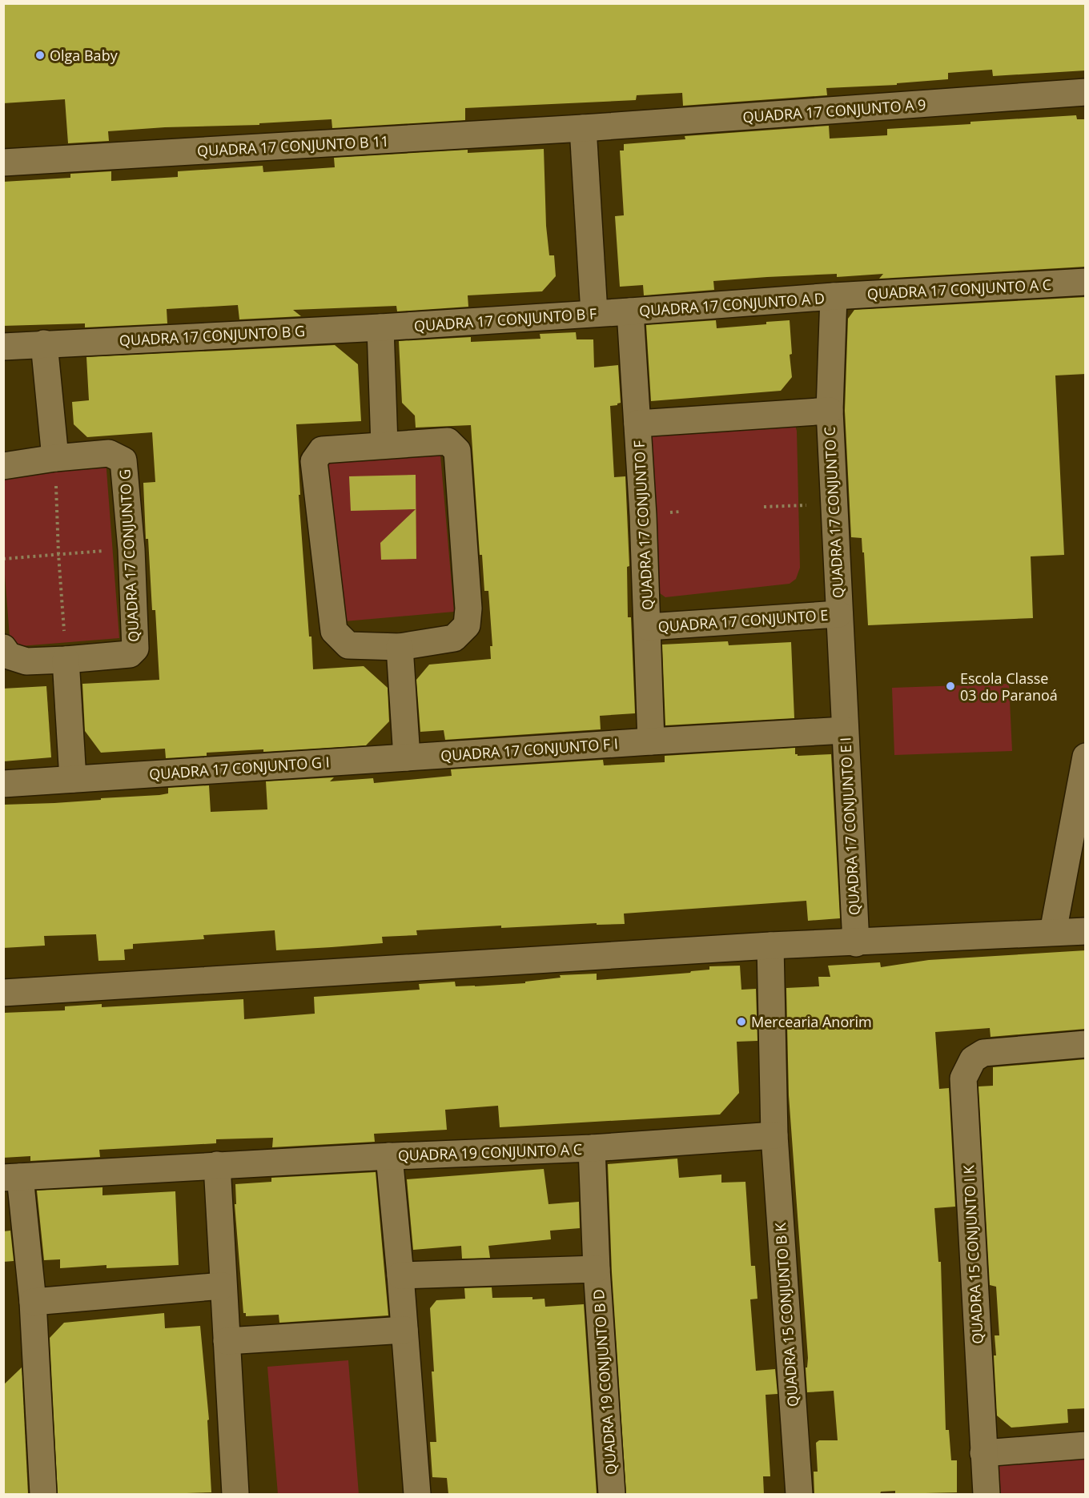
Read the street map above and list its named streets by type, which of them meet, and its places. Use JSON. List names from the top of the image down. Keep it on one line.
{"streets":{"street":["QUADRA 17 CONJUNTO A 9","QUADRA 17 CONJUNTO B 11","QUADRA 17 CONJUNTO A C","QUADRA 17 CONJUNTO A D","QUADRA 17 CONJUNTO B F","QUADRA 17 CONJUNTO B G","QUADRA 17 CONJUNTO C","QUADRA 17 CONJUNTO F","QUADRA 17 CONJUNTO G","QUADRA 17 CONJUNTO E","QUADRA 17 CONJUNTO F I","QUADRA 17 CONJUNTO G I","QUADRA 17 CONJUNTO E I","QUADRA 19 CONJUNTO A C","QUADRA 15 CONJUNTO I K","QUADRA 15 CONJUNTO B K","QUADRA 19 CONJUNTO B D"]},"crossings":[["QUADRA 17 CONJUNTO A 9","QUADRA 17 CONJUNTO B 11"],["QUADRA 17 CONJUNTO A C","QUADRA 17 CONJUNTO A D"],["QUADRA 17 CONJUNTO A C","QUADRA 17 CONJUNTO C"],["QUADRA 17 CONJUNTO A D","QUADRA 17 CONJUNTO B F"],["QUADRA 17 CONJUNTO A D","QUADRA 17 CONJUNTO C"],["QUADRA 17 CONJUNTO A D","QUADRA 17 CONJUNTO F"],["QUADRA 17 CONJUNTO B F","QUADRA 17 CONJUNTO B G"],["QUADRA 17 CONJUNTO B F","QUADRA 17 CONJUNTO F"],["QUADRA 17 CONJUNTO C","QUADRA 17 CONJUNTO E"],["QUADRA 17 CONJUNTO C","QUADRA 17 CONJUNTO E I"],["QUADRA 17 CONJUNTO F","QUADRA 17 CONJUNTO E"],["QUADRA 17 CONJUNTO F","QUADRA 17 CONJUNTO F I"],["QUADRA 17 CONJUNTO F","QUADRA 17 CONJUNTO E I"],["QUADRA 17 CONJUNTO F I","QUADRA 17 CONJUNTO G I"],["QUADRA 17 CONJUNTO F I","QUADRA 17 CONJUNTO E I"],["QUADRA 19 CONJUNTO A C","QUADRA 15 CONJUNTO B K"],["QUADRA 19 CONJUNTO A C","QUADRA 19 CONJUNTO B D"]],"places":["Olga Baby","Escola Classe 03 do Paranoá","Mercearia Anorim"]}
